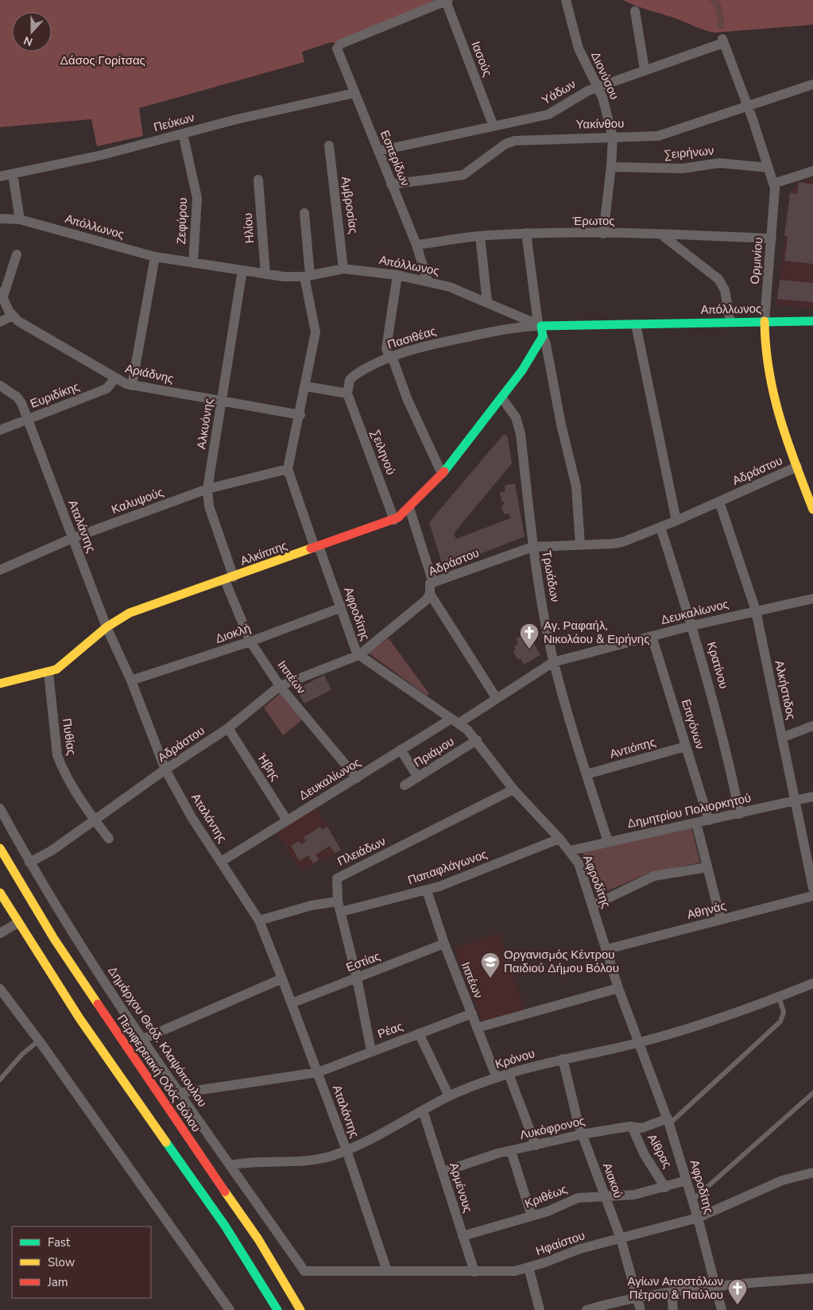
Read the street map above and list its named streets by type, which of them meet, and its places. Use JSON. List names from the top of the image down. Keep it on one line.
{"streets":{"street":["Ιασούς","Διονύσου","Υάδων","Πεύκων","Υακίνθου","Σειρήνων","Εσπερίδων","Αμβροσίας","Ζεφύρου","Έρωτος","Απόλλωνος","Ηλίου","Ορμινίου","Πασιθέας","Αριάδνης","Ευριδίκης","Αλκυόνης","Σειληνού","Αδράστου","Καλυψούς","Αταλάντης","Αλκίππης","Τρωάδων","Δευκαλίωνος","Αφροδίτης","Διοκλή","Κρατίνου","Ιππέων","Αλκήστιδος","Επιγόνων","Πυθίας","Αντιόπης","Πριάμου","Ήβης","Δημητρίου Πολιορκητού","Πλειάδων","Παπαφλάγωνος","Αθηνάς","Εστίας","Ρέας","Δημάρχου Θεόδ. Κλαψόπουλου","Κρόνου","Περιφερειακή Οδός Βόλου","Λυκόφρoνος","Αίθρας","Αιακού","Αρμένους","Κριθέως","Ηφαίστου"]},"crossings":[["Ιασούς","Υάδων"],["Ιασούς","Εσπερίδων"],["Διονύσου","Υάδων"],["Διονύσου","Υακίνθου"],["Διονύσου","Σειρήνων"],["Διονύσου","Έρωτος"],["Υάδων","Εσπερίδων"],["Υάδων","Ορμινίου"],["Πεύκων","Εσπερίδων"],["Πεύκων","Ζεφύρου"],["Υακίνθου","Εσπερίδων"],["Υακίνθου","Ορμινίου"],["Σειρήνων","Ορμινίου"],["Εσπερίδων","Έρωτος"],["Εσπερίδων","Απόλλωνος"],["Αμβροσίας","Απόλλωνος"],["Ζεφύρου","Απόλλωνος"],["Έρωτος","Ορμινίου"],["Απόλλωνος","Ηλίου"],["Απόλλωνος","Ορμινίου"],["Απόλλωνος","Πασιθέας"],["Απόλλωνος","Αλκυόνης"],["Ορμινίου","Αδράστου"],["Πασιθέας","Σειληνού"],["Αριάδνης","Ευριδίκης"],["Αριάδνης","Αλκυόνης"],["Ευριδίκης","Αταλάντης"],["Αλκυόνης","Καλυψούς"],["Αλκυόνης","Αλκίππης"],["Αλκυόνης","Ιππέων"],["Σειληνού","Αλκίππης"],["Αδράστου","Αταλάντης"],["Αδράστου","Τρωάδων"],["Αδράστου","Αφροδίτης"],["Αδράστου","Κρατίνου"],["Αδράστου","Ιππέων"],["Αδράστου","Αλκήστιδος"],["Αδράστου","Πυθίας"],["Αδράστου","Ήβης"],["Αδράστου","Δημάρχου Θεόδ. Κλαψόπουλου"],["Καλυψούς","Αταλάντης"],["Καλυψούς","Αφροδίτης"],["Αταλάντης","Αλκίππης"],["Αταλάντης","Δευκαλίωνος"],["Αταλάντης","Διοκλή"],["Αταλάντης","Εστίας"],["Αταλάντης","Ρέας"],["Αταλάντης","Κρόνου"],["Αταλάντης","Ηφαίστου"],["Αλκίππης","Τρωάδων"],["Αλκίππης","Αφροδίτης"],["Αλκίππης","Ιππέων"],["Αλκίππης","Πυθίας"],["Τρωάδων","Δευκαλίωνος"],["Τρωάδων","Αντιόπης"],["Τρωάδων","Δημητρίου Πολιορκητού"],["Δευκαλίωνος","Αφροδίτης"],["Δευκαλίωνος","Κρατίνου"],["Δευκαλίωνος","Ιππέων"],["Δευκαλίωνος","Αλκήστιδος"],["Δευκαλίωνος","Επιγόνων"],["Δευκαλίωνος","Ήβης"],["Αφροδίτης","Διοκλή"],["Αφροδίτης","Πριάμου"],["Αφροδίτης","Δημητρίου Πολιορκητού"],["Αφροδίτης","Πλειάδων"],["Αφροδίτης","Παπαφλάγωνος"],["Αφροδίτης","Αθηνάς"],["Αφροδίτης","Κρόνου"],["Αφροδίτης","Λυκόφρoνος"],["Αφροδίτης","Κριθέως"],["Αφροδίτης","Ηφαίστου"],["Διοκλή","Ιππέων"],["Κρατίνου","Δημητρίου Πολιορκητού"],["Ιππέων","Παπαφλάγωνος"],["Ιππέων","Εστίας"],["Ιππέων","Ρέας"],["Ιππέων","Κρόνου"],["Αλκήστιδος","Δημητρίου Πολιορκητού"],["Επιγόνων","Αντιόπης"],["Επιγόνων","Δημητρίου Πολιορκητού"],["Πλειάδων","Παπαφλάγωνος"],["Πλειάδων","Εστίας"],["Πλειάδων","Ρέας"],["Ρέας","Δημάρχου Θεόδ. Κλαψόπουλου"],["Δημάρχου Θεόδ. Κλαψόπουλου","Κρόνου"],["Δημάρχου Θεόδ. Κλαψόπουλου","Ηφαίστου"],["Κρόνου","Λυκόφρoνος"],["Κρόνου","Αιακού"],["Κρόνου","Αρμένους"],["Λυκόφρoνος","Αίθρας"],["Λυκόφρoνος","Αιακού"],["Λυκόφρoνος","Αρμένους"],["Αίθρας","Κριθέως"],["Αιακού","Κριθέως"],["Αιακού","Ηφαίστου"],["Αρμένους","Κριθέως"],["Αρμένους","Ηφαίστου"]],"parks":["Δάσος Γορίτσας"],"places":{"church":["Αγ. Ραφαήλ, Νικολάου & Ειρήνης","Αγίων Αποστόλων Πέτρου & Παύλου"],"school or university":["Οργανισμός Κέντρου Παιδιού Δήμου Βόλου"]},"legend":["Fast","Slow","Jam"],"north":"bottom"}
